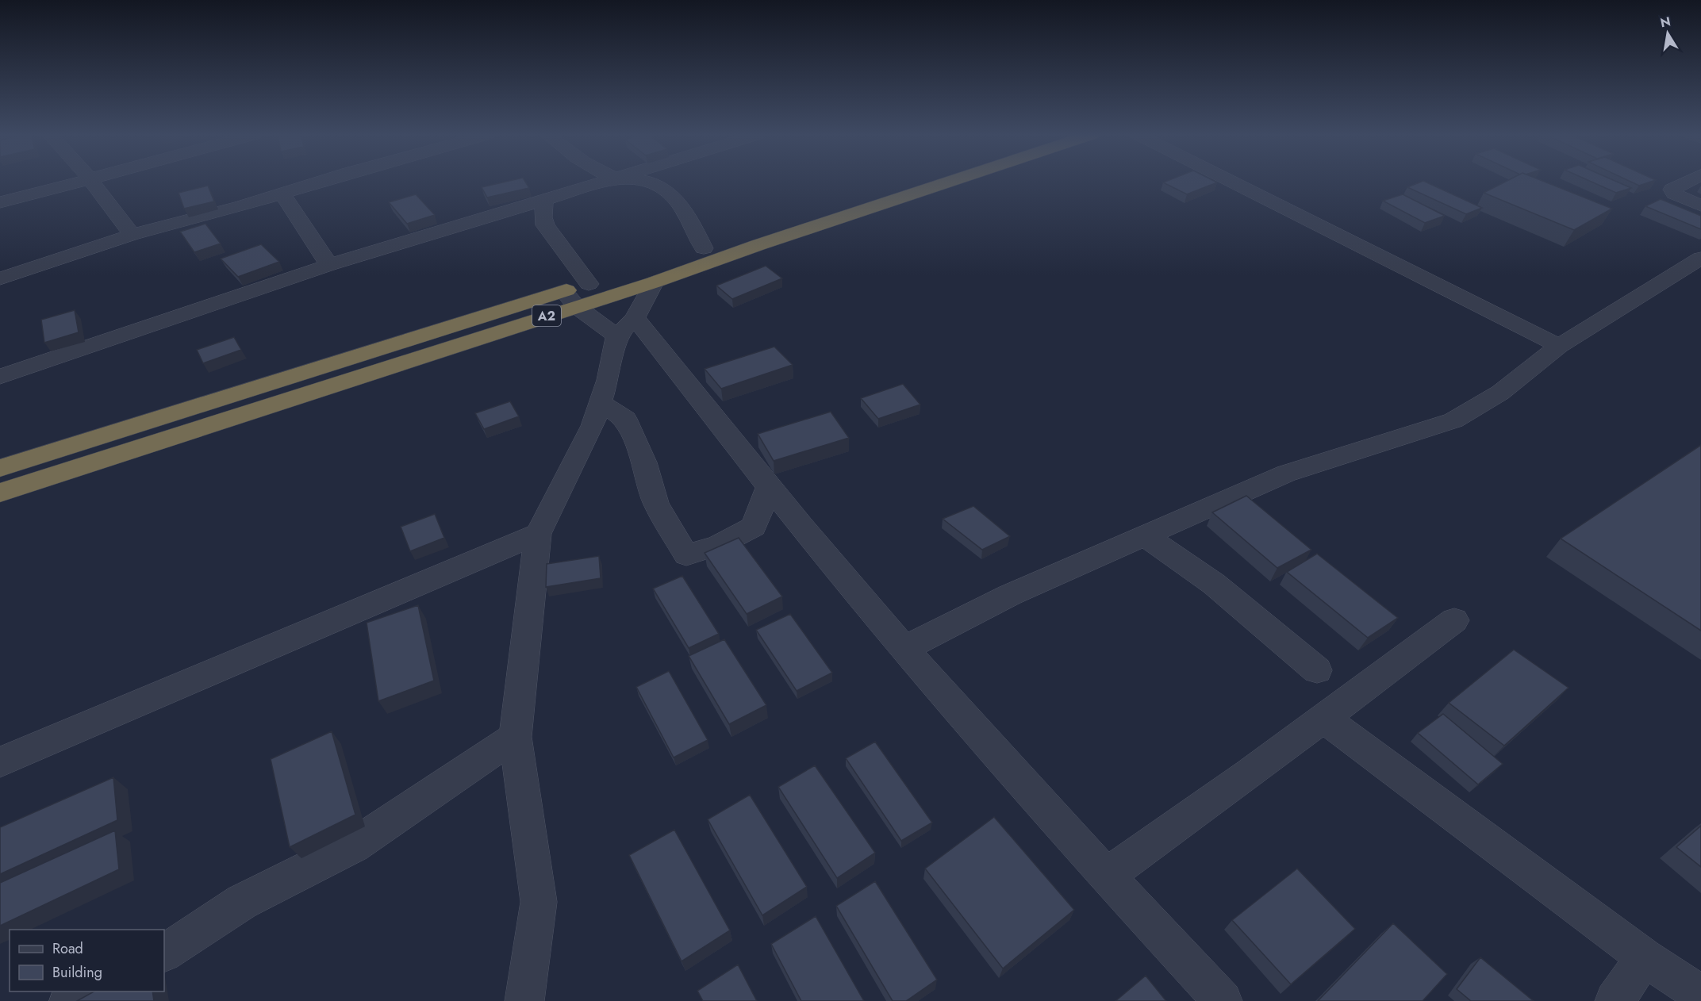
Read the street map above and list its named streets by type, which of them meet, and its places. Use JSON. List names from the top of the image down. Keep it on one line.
{"streets":{"highway":["A2"]},"legend":["Road","Building"],"north":"top"}
